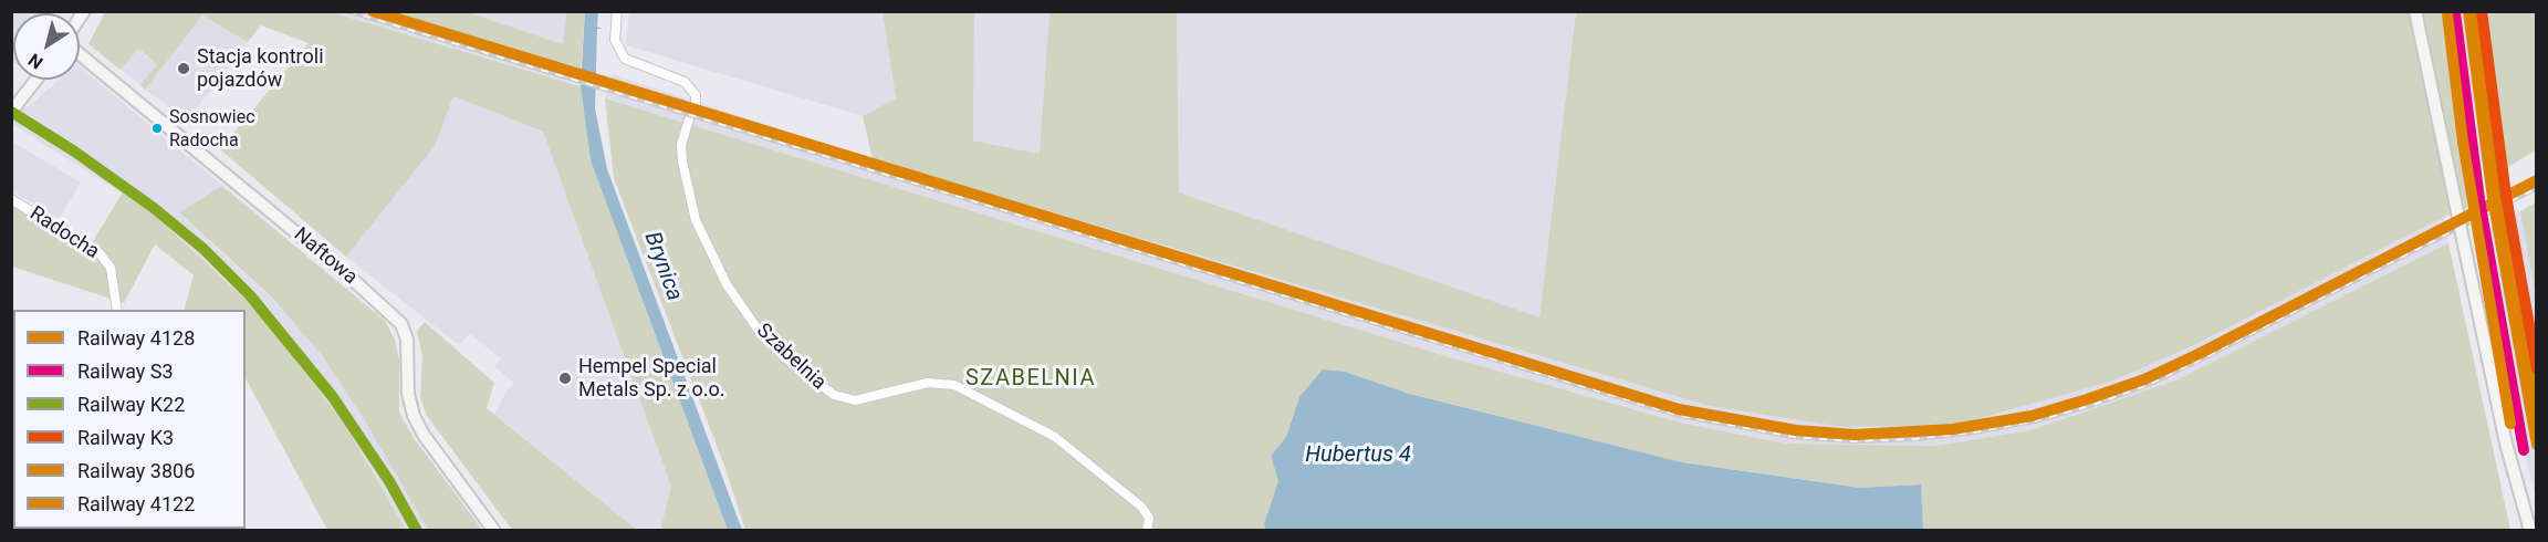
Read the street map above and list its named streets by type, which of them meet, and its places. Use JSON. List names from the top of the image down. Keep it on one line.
{"streets":{"street":["Radocha","Naftowa","Szabelnia"]},"districts":["SZABELNIA"],"water":["Brynica","Hubertus 4"],"places":["Stacja kontroli pojazdów","Sosnowiec Radocha","Hempel Special Metals Sp. z o.o."],"lines":["rail line 4128","rail line K3","rail line 3806","rail line S3","rail line 4122","rail line K22"],"legend":["Railway 4128","Railway S3","Railway K22","Railway K3","Railway 3806","Railway 4122"],"north":"bottom left"}
